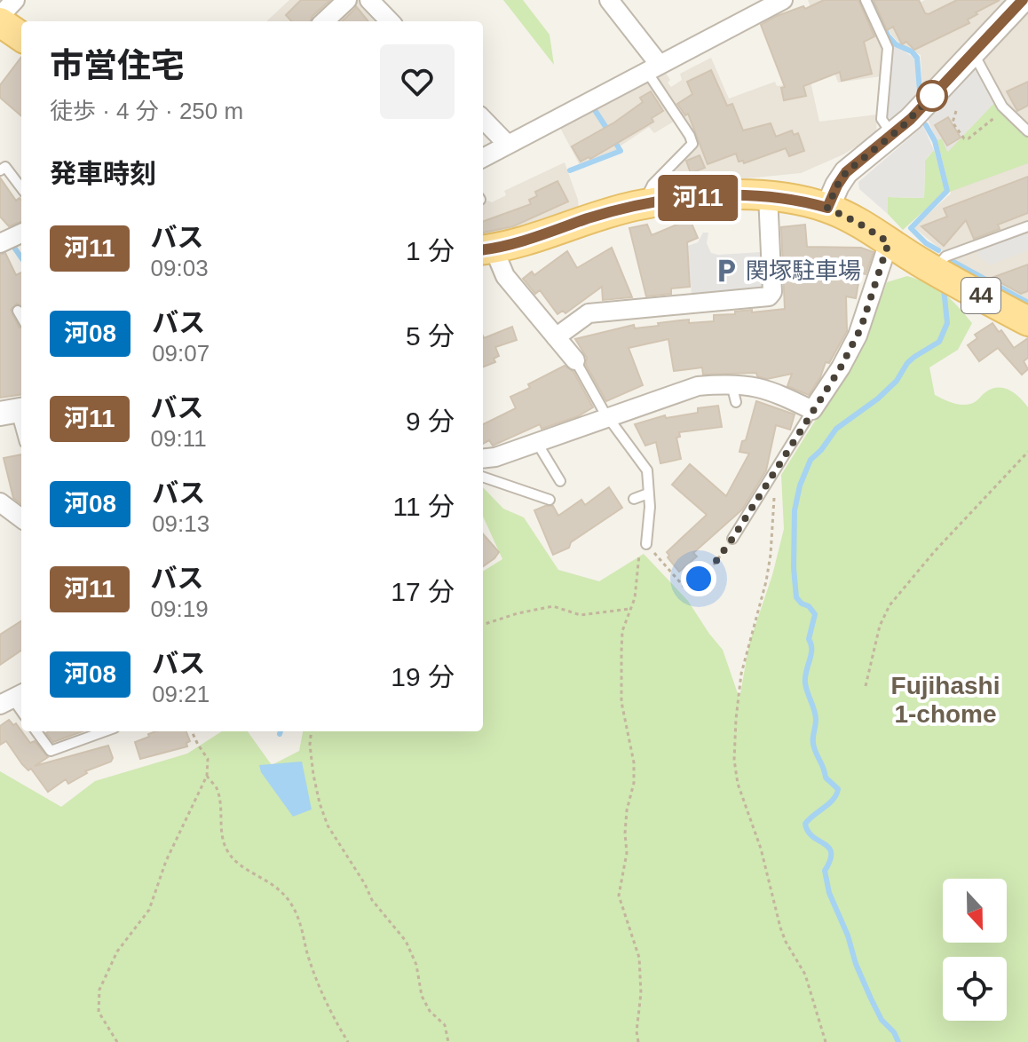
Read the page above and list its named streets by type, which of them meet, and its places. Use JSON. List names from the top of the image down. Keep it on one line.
{"streets":{"main road":["44"]},"districts":["Fujihashi 1-chome"],"places":{"parking":["関塚駐車場"]},"lines":["bus line 河11"],"north":"bottom","page":{"on_map":"河11","heading":[["市営住宅","徒歩 · 4 分 · 250 m"],"発車時刻"],"list":[{"mark":"河11","name":"バス","note":"09:03","value":"1 分"},{"mark":"河08","name":"バス","note":"09:07","value":"5 分"},{"mark":"河11","name":"バス","note":"09:11","value":"9 分"},{"mark":"河08","name":"バス","note":"09:13","value":"11 分"},{"mark":"河11","name":"バス","note":"09:19","value":"17 分"},{"mark":"河08","name":"バス","note":"09:21","value":"19 分"}]}}
